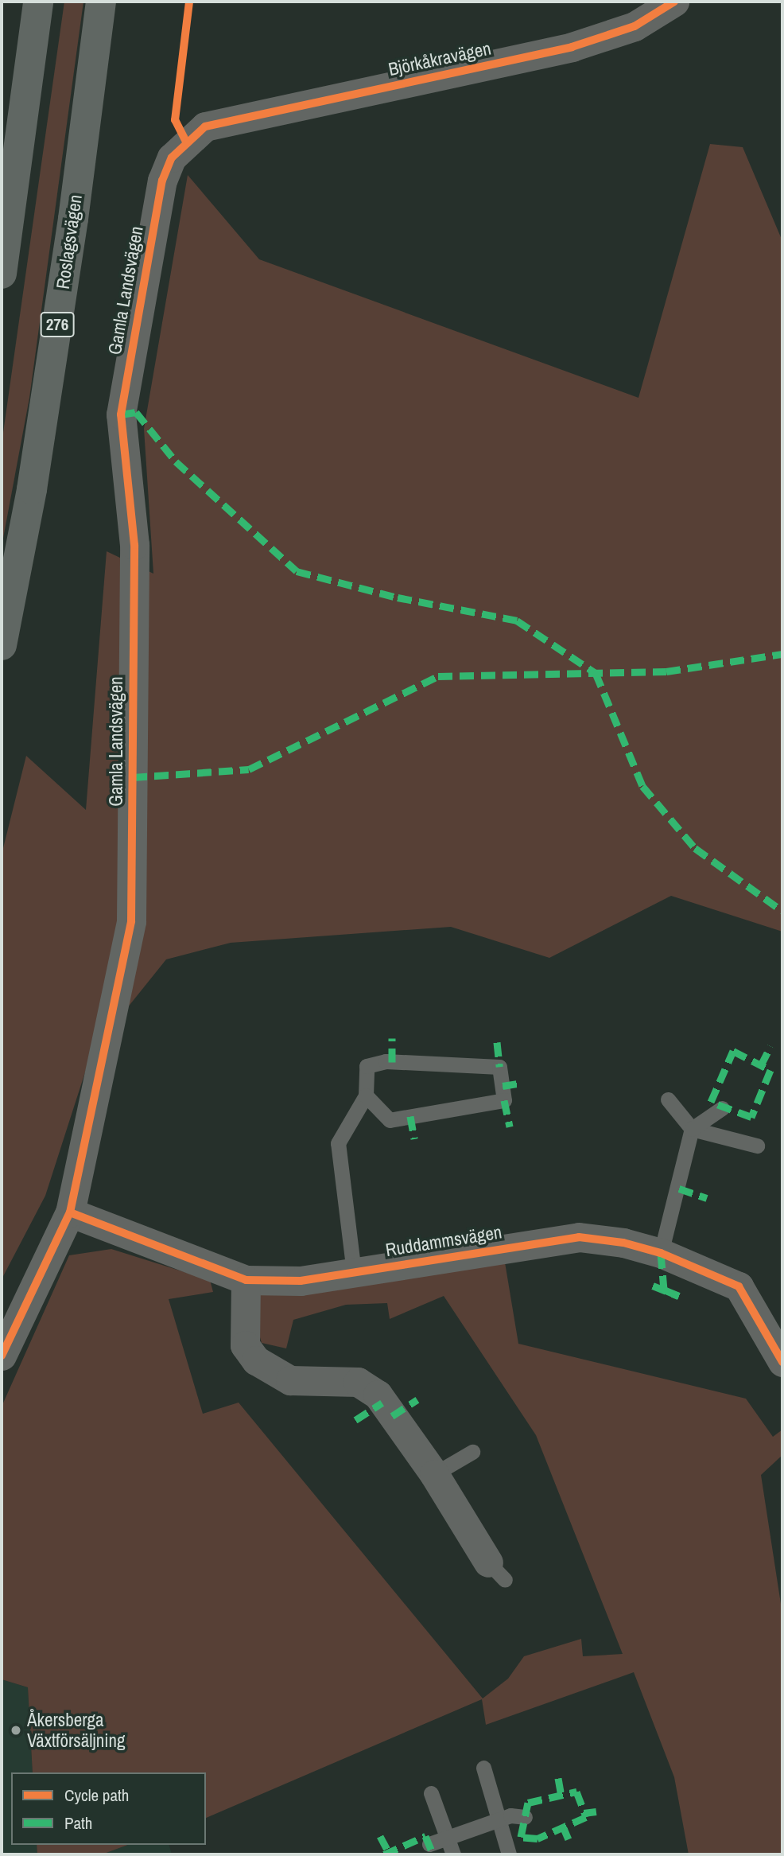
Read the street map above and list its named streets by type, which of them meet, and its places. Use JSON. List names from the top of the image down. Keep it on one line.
{"streets":{"main road":["Roslagsvägen","276"],"street":["Björkåkravägen","Gamla Landsvägen","Ruddammsvägen"]},"crossings":[["Björkåkravägen","Gamla Landsvägen"],["Gamla Landsvägen","Ruddammsvägen"]],"places":["Åkersberga Växtförsäljning"],"legend":["Cycle path","Path"]}
